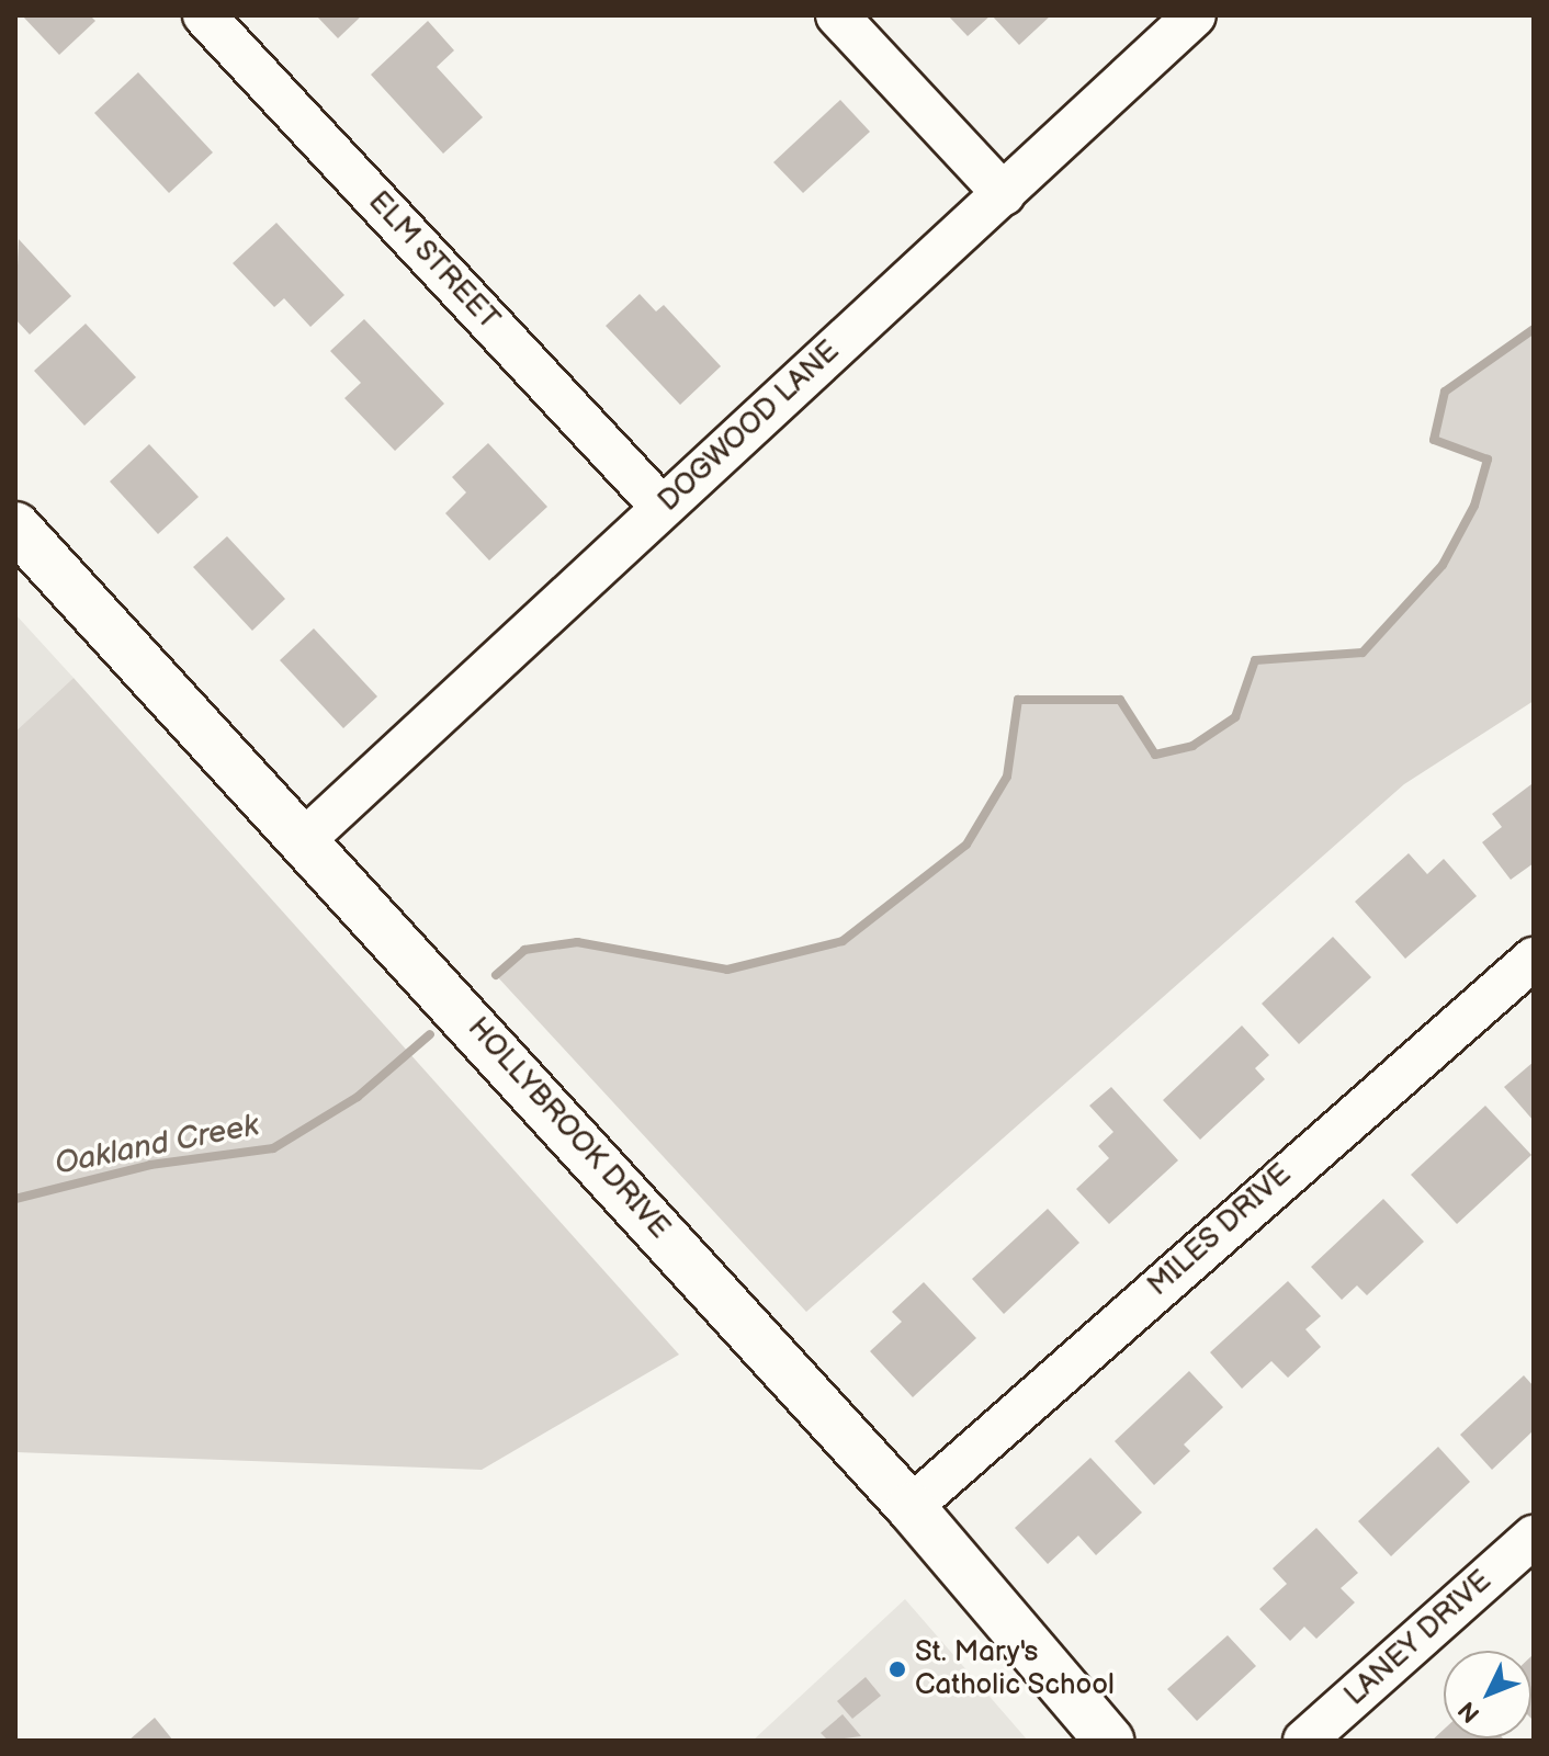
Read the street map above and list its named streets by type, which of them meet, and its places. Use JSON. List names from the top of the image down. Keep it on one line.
{"streets":{"main road":["HOLLYBROOK DRIVE"],"street":["ELM STREET","DOGWOOD LANE","MILES DRIVE","LANEY DRIVE"]},"crossings":[["ELM STREET","DOGWOOD LANE"],["DOGWOOD LANE","HOLLYBROOK DRIVE"],["HOLLYBROOK DRIVE","MILES DRIVE"]],"water":["Oakland Creek"],"places":["St. Mary's Catholic School"],"north":"bottom left"}
